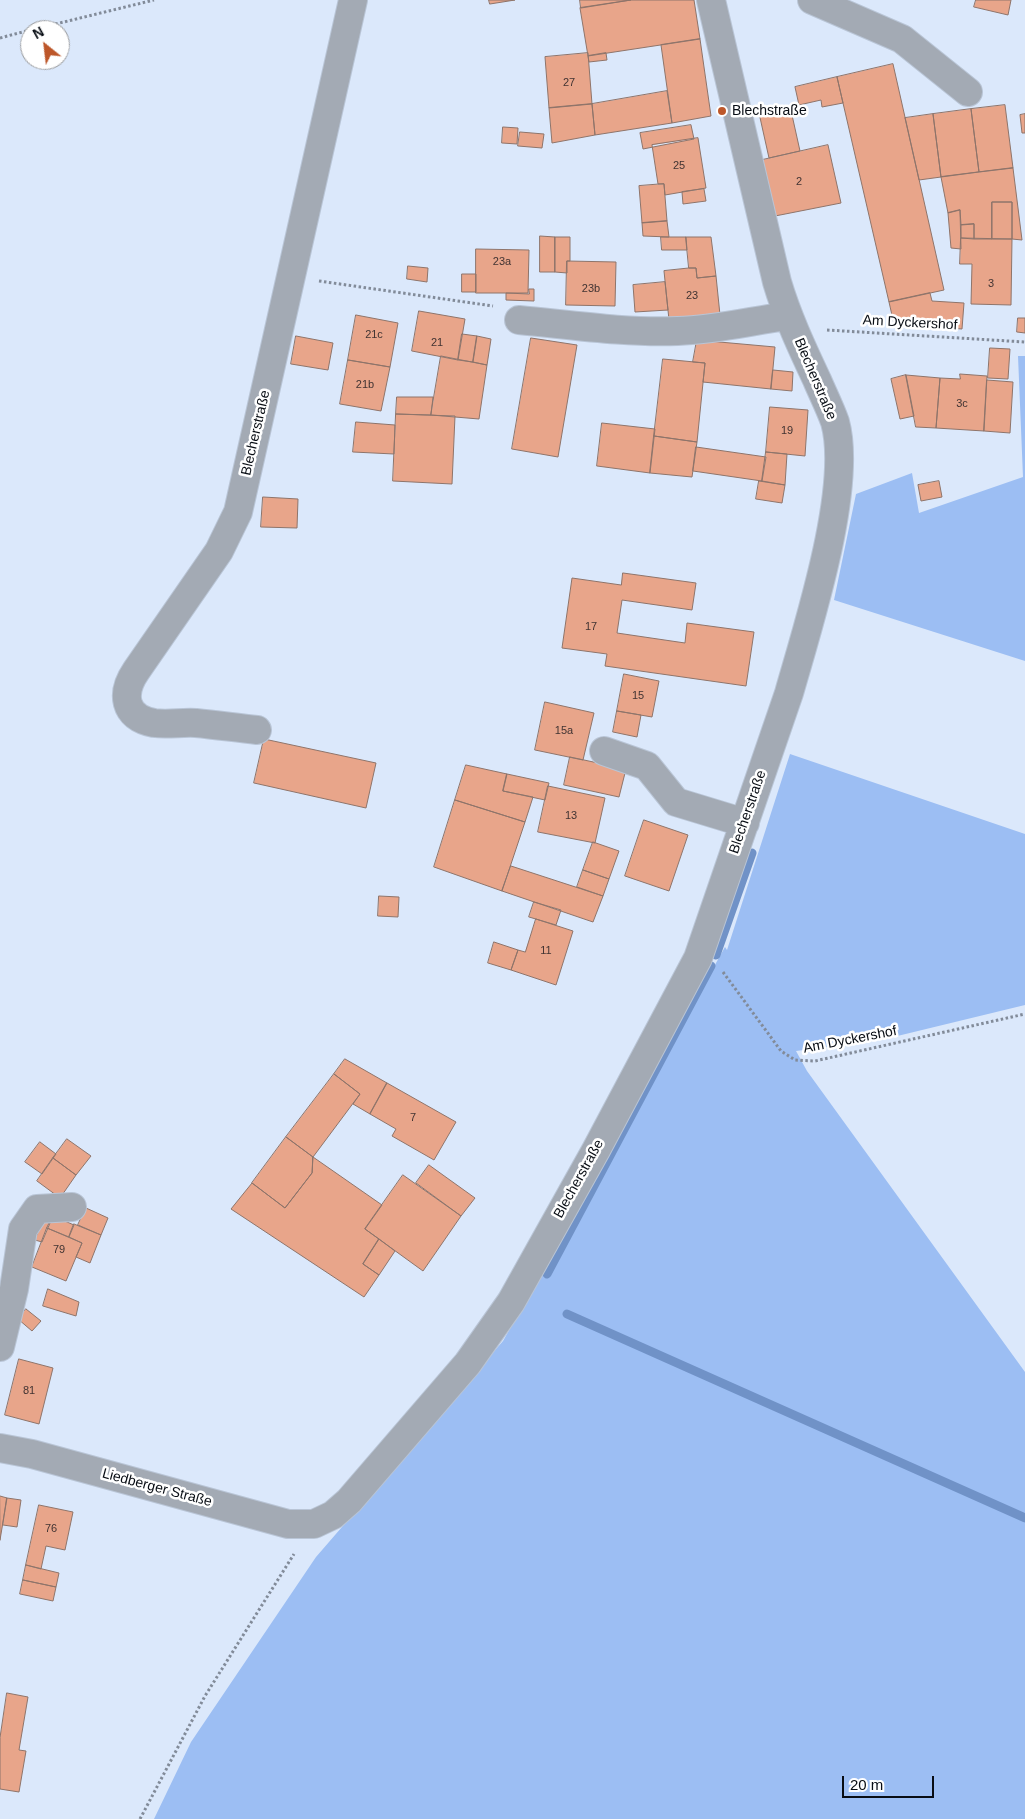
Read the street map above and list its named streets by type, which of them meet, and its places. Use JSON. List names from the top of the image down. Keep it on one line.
{"streets":{"street":["Blecherstraße","Liedberger Straße"],"path":["Am Dyckershof"]},"crossings":[["Am Dyckershof","Blecherstraße"],["Blecherstraße","Liedberger Straße"]],"places":["Blechstraße"],"house_numbers":["27","25","2","23a","3","23b","23","21c","21","21b","3c","19","17","15","15a","13","11","7","79","81","76"],"scale_bar":"20 m","north":"top left"}
